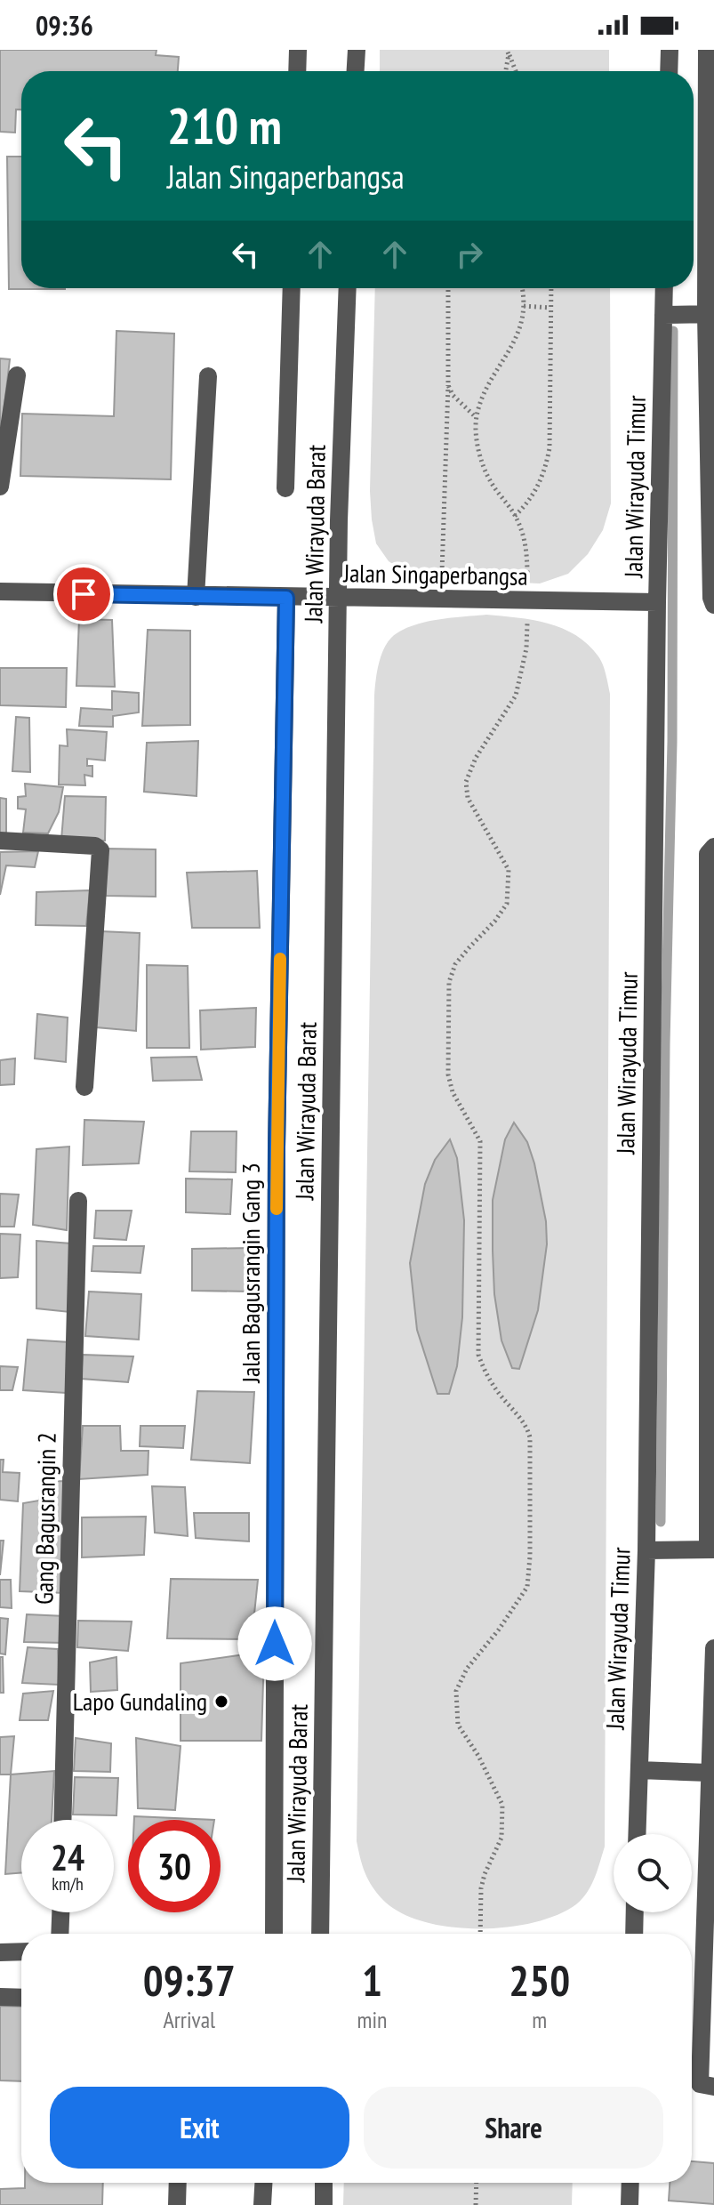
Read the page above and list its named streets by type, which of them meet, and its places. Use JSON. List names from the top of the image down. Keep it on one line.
{"streets":{"street":["Jalan Wirayuda Timur","Jalan Wirayuda Barat","Jalan Singaperbangsa","Jalan Bagusrangin Gang 3","Gang Bagusrangin 2"]},"crossings":[["Jalan Wirayuda Timur","Jalan Singaperbangsa"],["Jalan Wirayuda Barat","Jalan Singaperbangsa"],["Jalan Singaperbangsa","Jalan Bagusrangin Gang 3"]],"places":["Lapo Gundaling"],"page":{"status":"09:36","turn":["210 m","Jalan Singaperbangsa"],"speed":"24 km/h","limit":"30","eta":["09:37","Arrival","1","min","250","m"],"buttons":["Exit","Share"]}}
